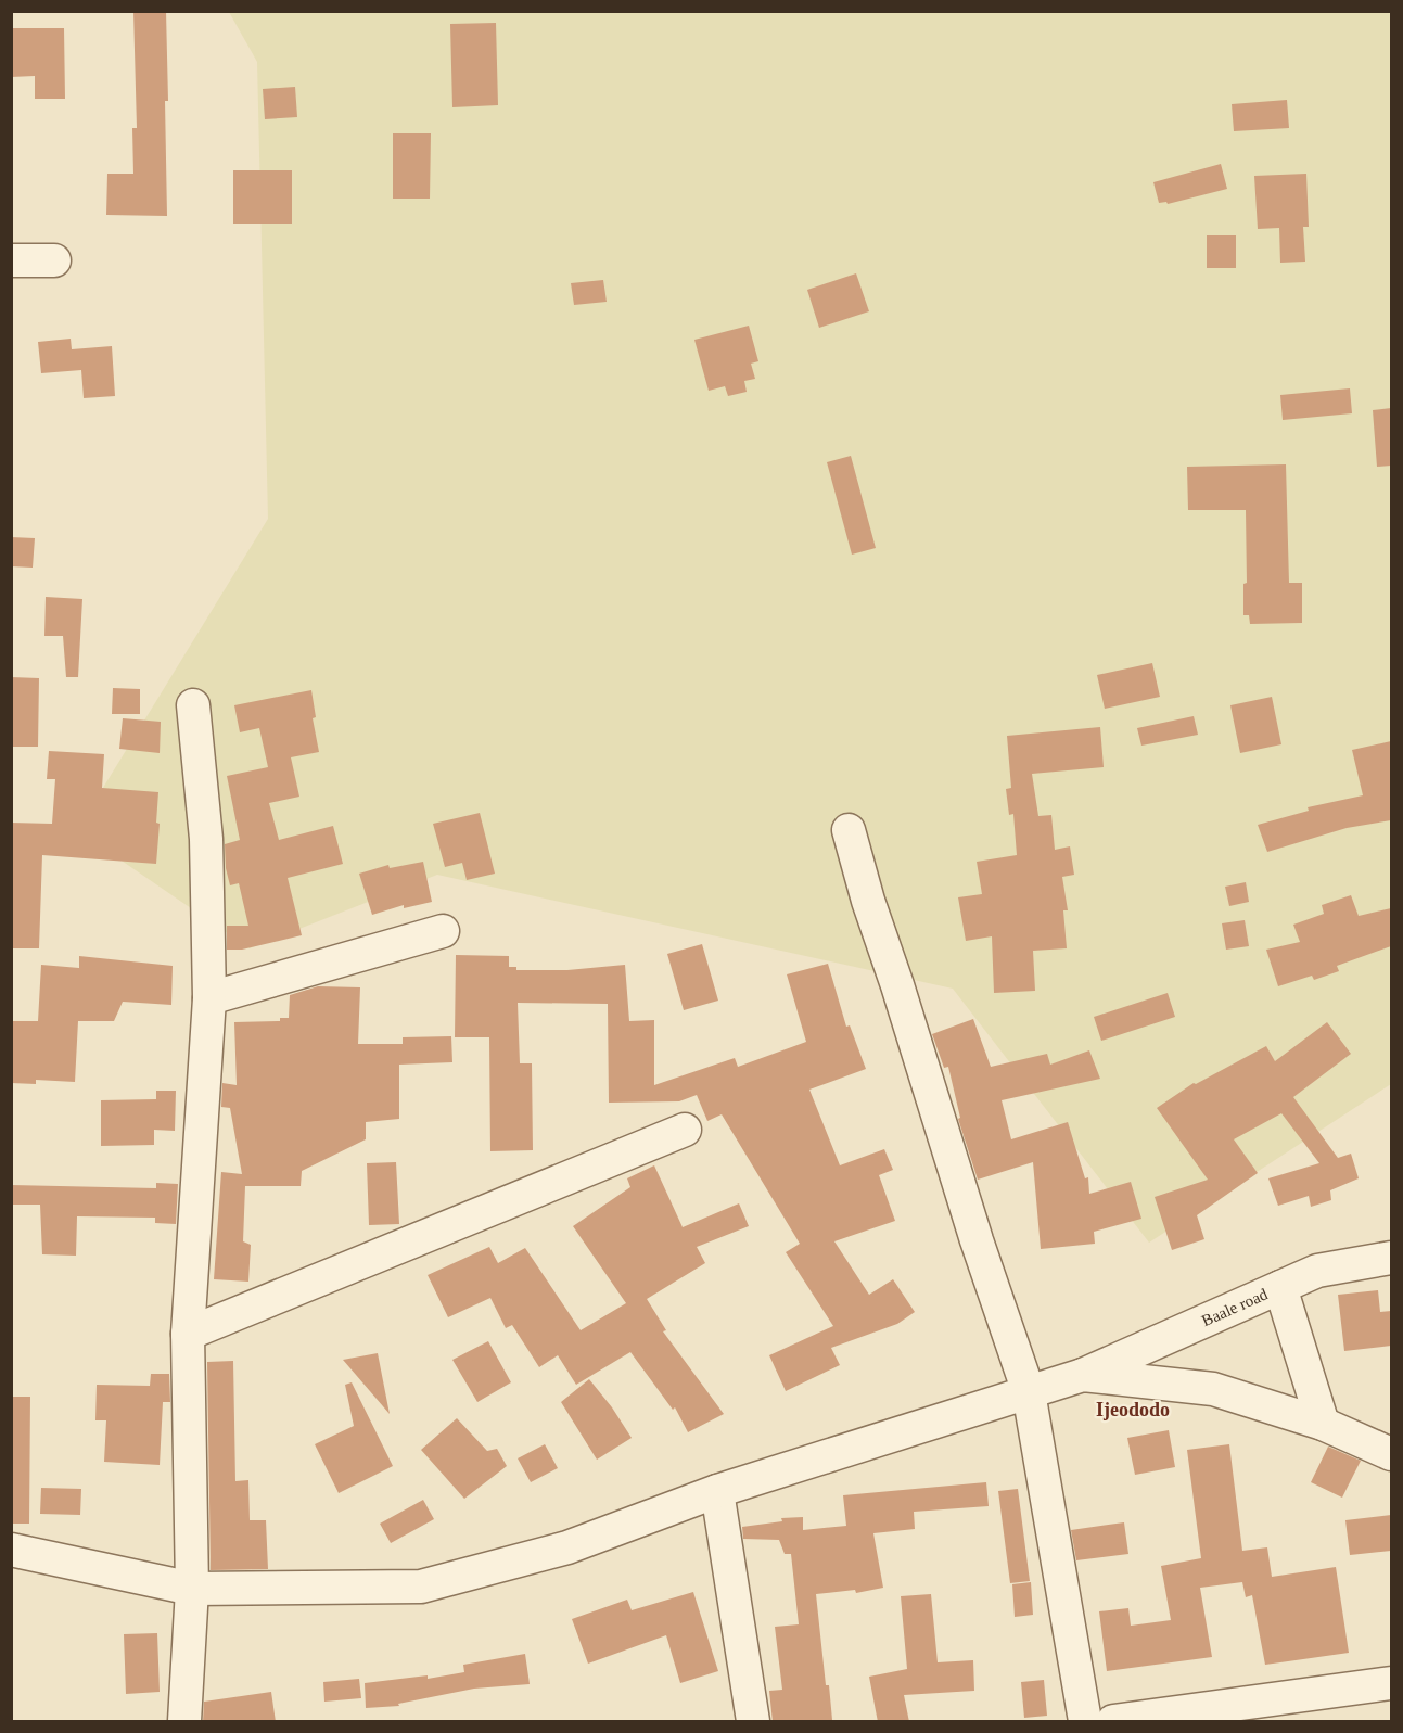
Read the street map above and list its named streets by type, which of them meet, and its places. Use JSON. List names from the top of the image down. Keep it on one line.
{"streets":{"street":["Baale road"]},"districts":["Ijeododo"]}
